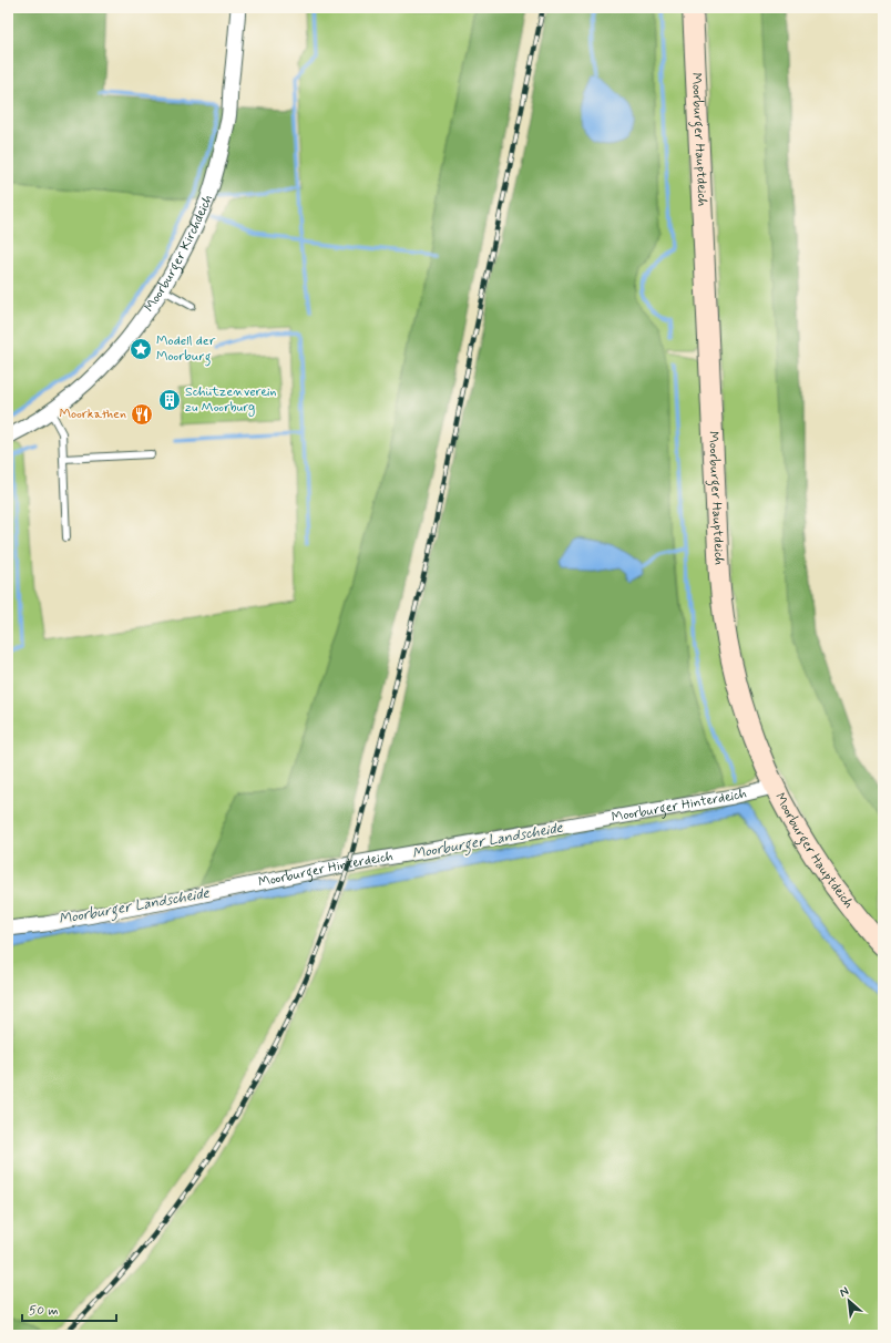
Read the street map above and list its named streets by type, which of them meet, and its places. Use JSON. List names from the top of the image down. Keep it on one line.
{"streets":{"main road":["Moorburger Hauptdeich"],"street":["Moorburger Kirchdeich","Moorburger Hinterdeich"]},"crossings":[["Moorburger Hauptdeich","Moorburger Hinterdeich"]],"water":["Moorburger Landscheide"],"places":{"place":["Modell der Moorburg"],"building":["Schützenverein zu Moorburg"],"restaurant":["Moorkathen"]},"scale_bar":"50 m","north":"top left"}
